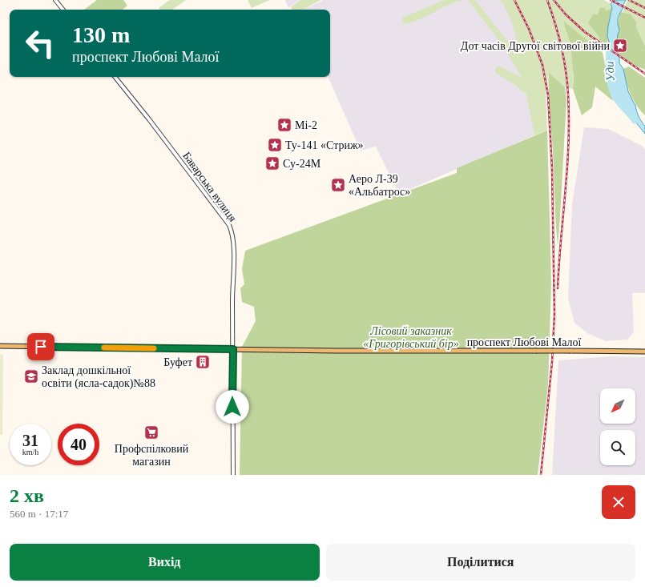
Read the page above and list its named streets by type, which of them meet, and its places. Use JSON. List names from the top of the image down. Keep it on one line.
{"streets":{"main road":["проспект Любові Малої"],"street":["Баварська вулиця"]},"crossings":[["Баварська вулиця","проспект Любові Малої"]],"water":["Уди"],"parks":["Лісовий заказник «Григорівський бір»"],"places":{"place":["Дот часів Другої світової війни","Мі-2","Ту-141 «Стриж»","Су-24М","Аеро Л-39 «Альбатрос»"],"building":["Буфет"],"school or university":["Заклад дошкільної освіти (ясла-садок)№88"],"supermarket":["Профспілковий магазин"]},"north":"bottom left","page":{"turn":["130 m","проспект Любові Малої"],"speed":"31 km/h","limit":"40","heading":["2 хв","560 m · 17:17"],"buttons":["Вихід","Поділитися"]}}
